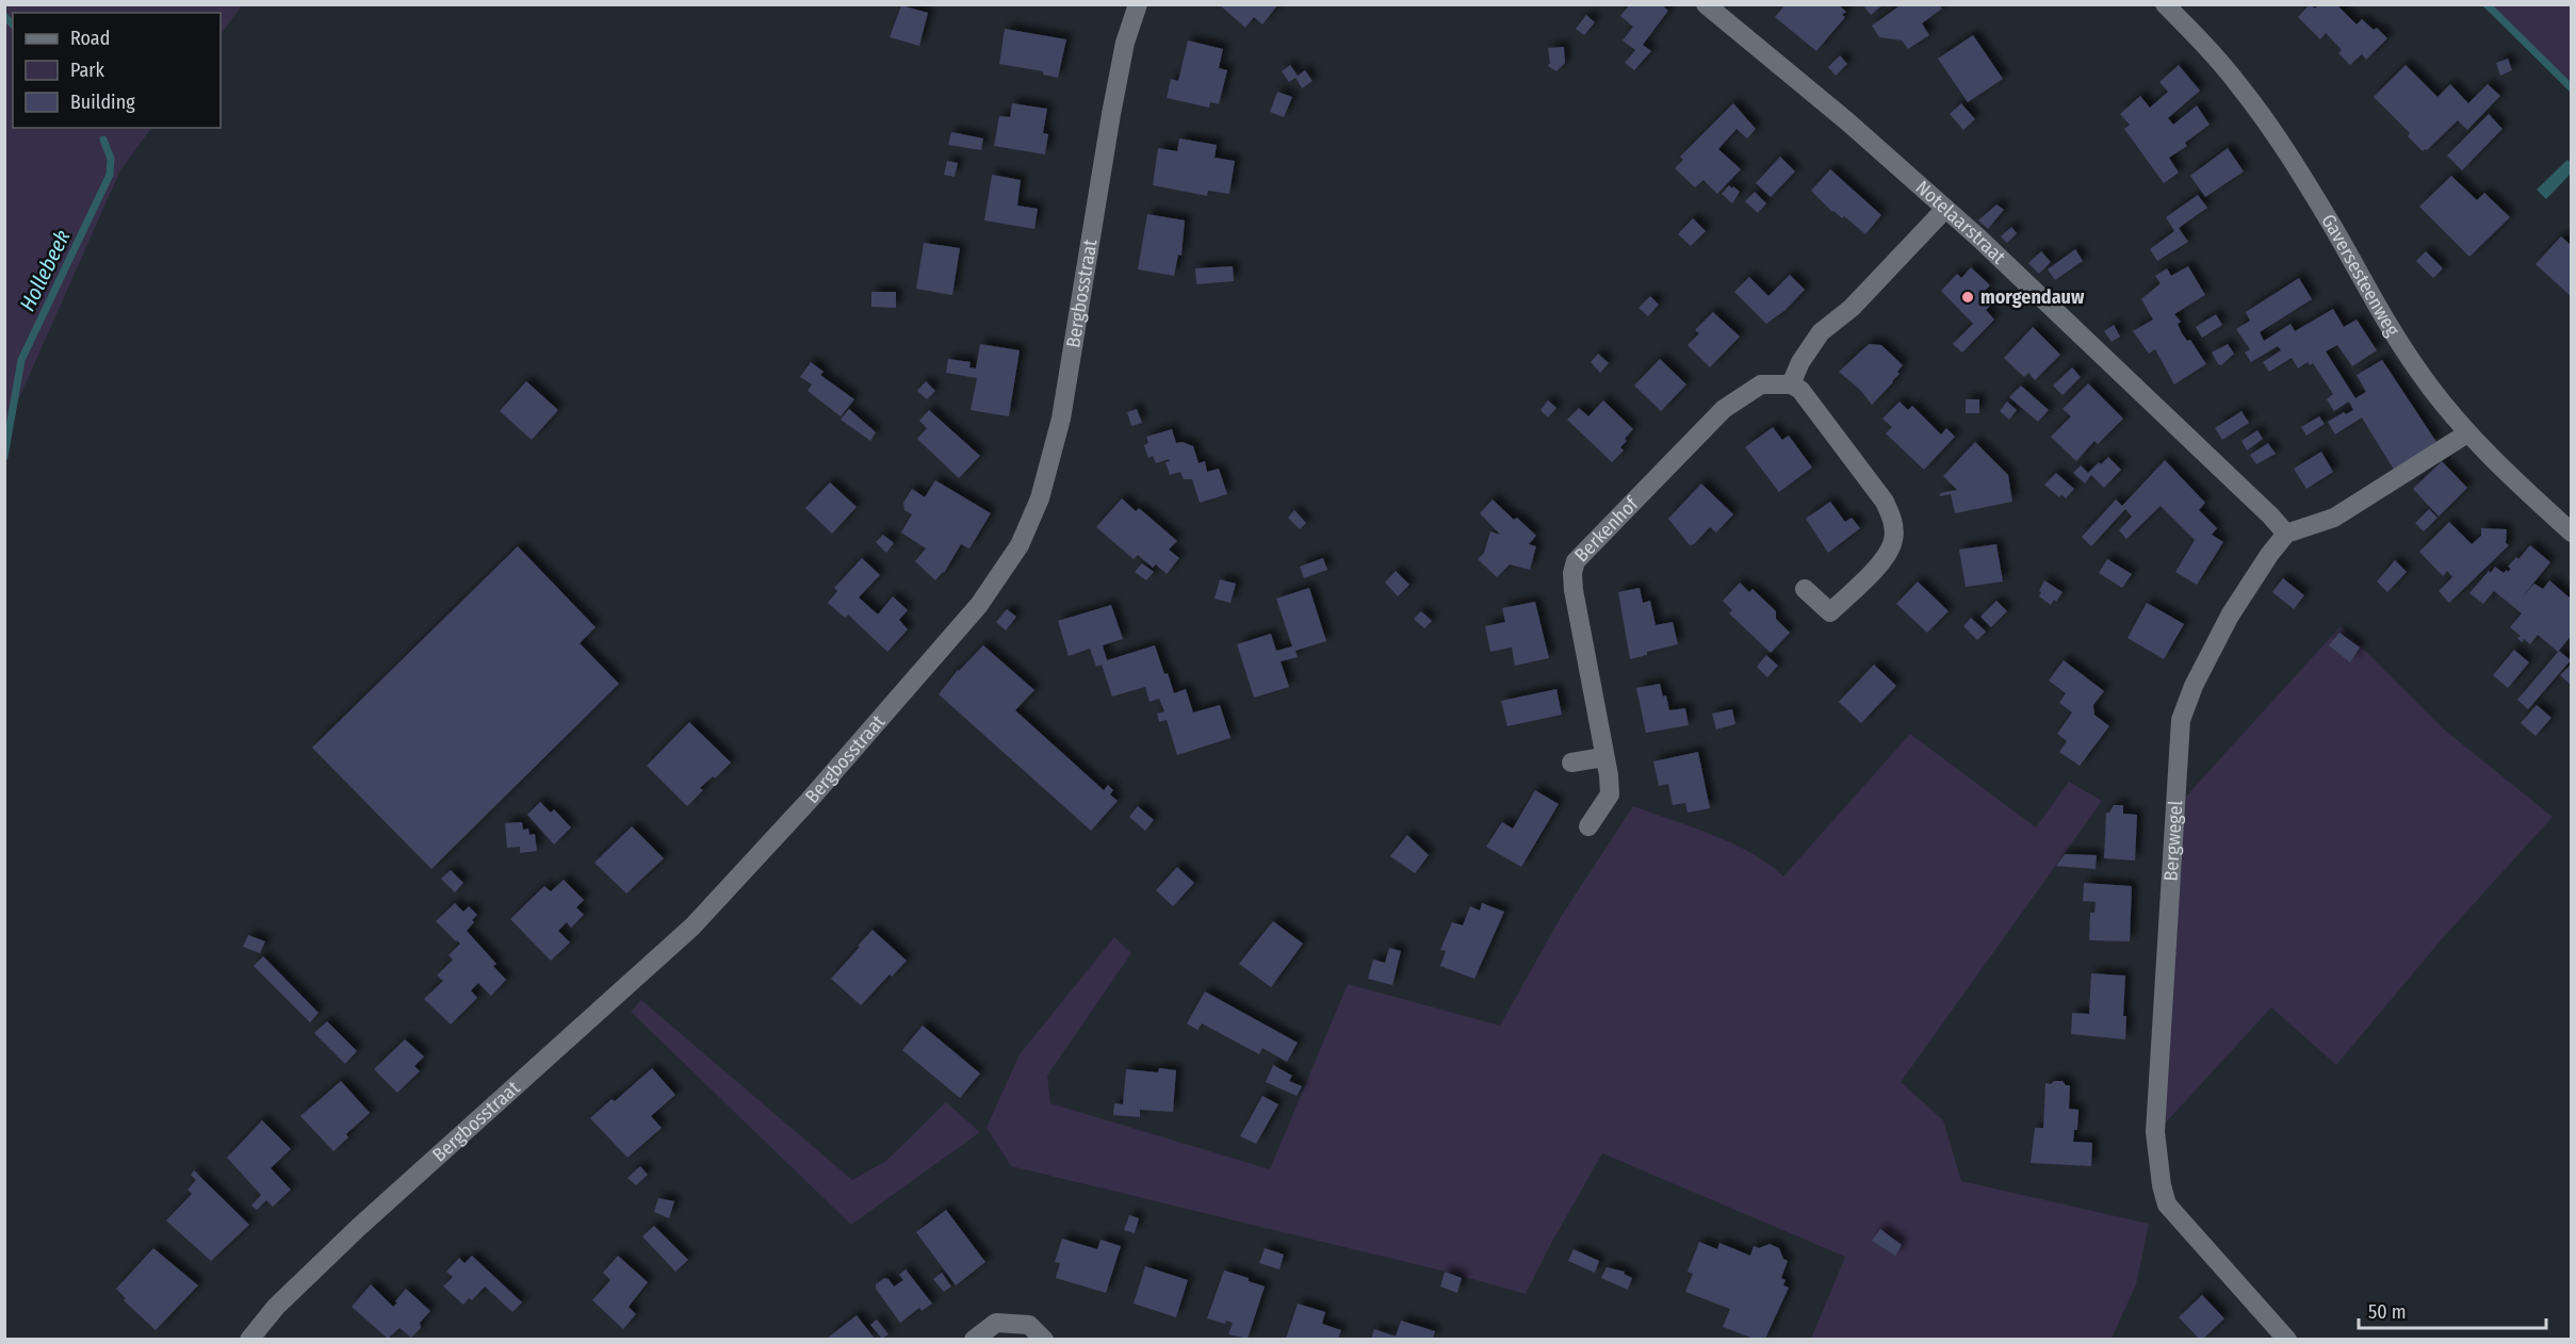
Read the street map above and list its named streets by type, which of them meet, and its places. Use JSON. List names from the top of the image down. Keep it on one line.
{"streets":{"street":["Notelaarstraat","Gaversesteenweg","Bergbosstraat","Berkenhof","Bergwegel"]},"crossings":[["Notelaarstraat","Bergwegel"]],"water":["Hollebeek"],"places":["morgendauw"],"legend":["Road","Park","Building"],"scale_bar":"50 m"}
